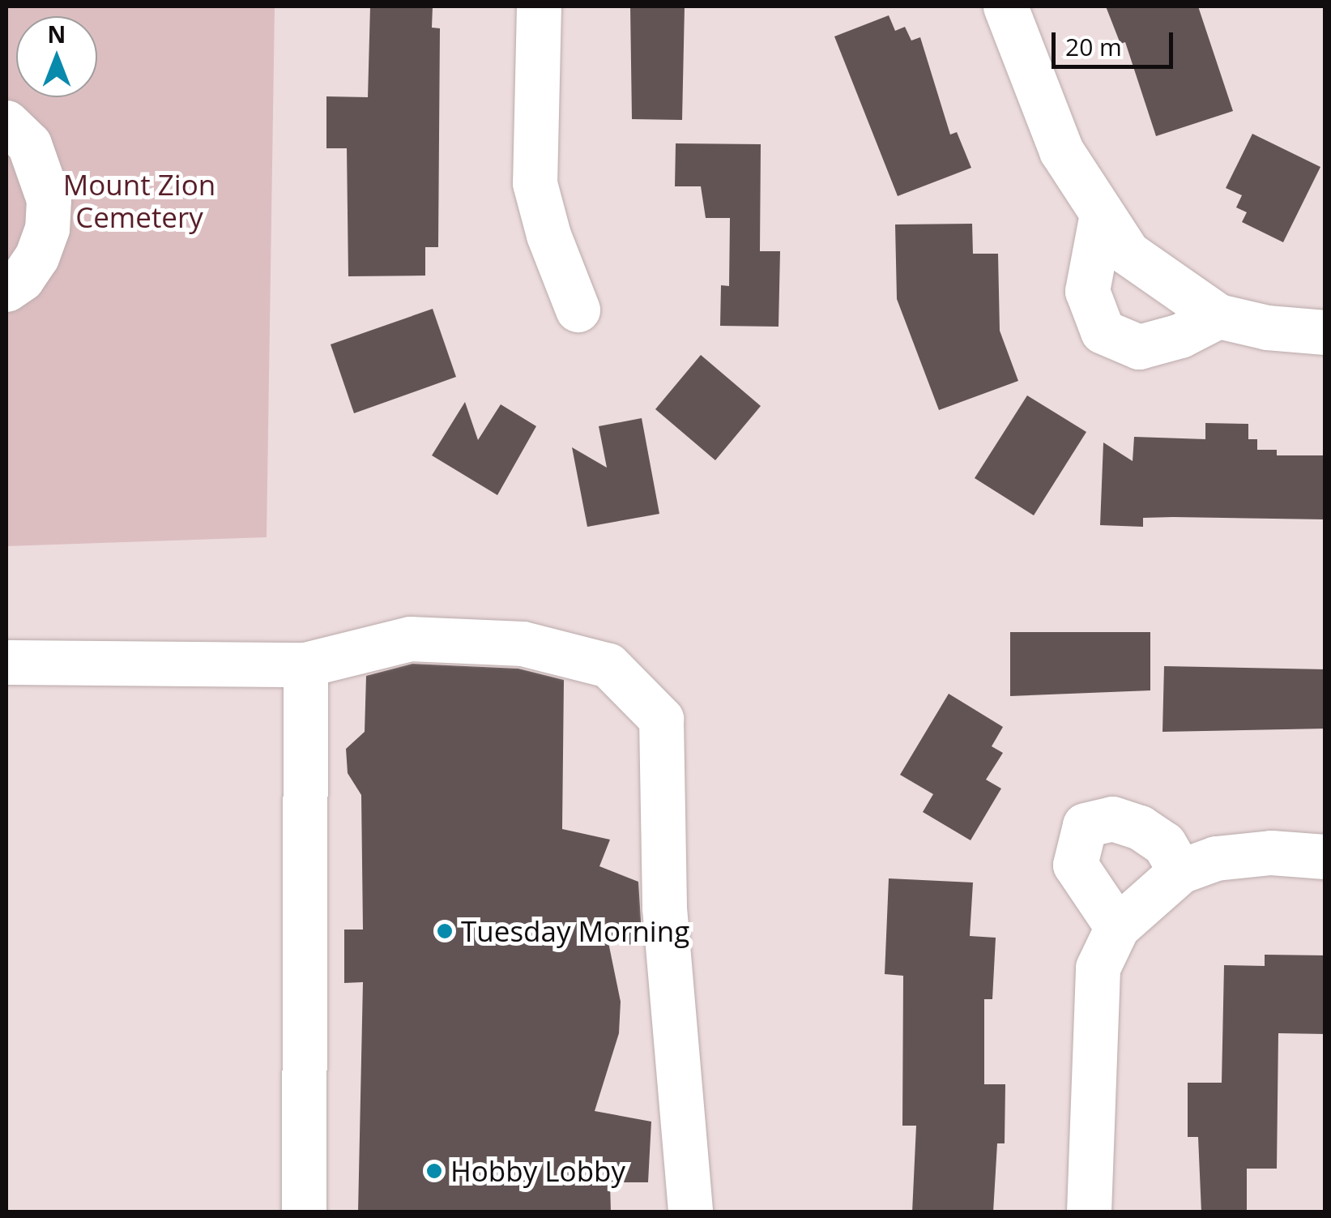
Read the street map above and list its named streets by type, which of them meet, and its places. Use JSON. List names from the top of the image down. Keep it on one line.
{"parks":["Mount Zion Cemetery"],"places":["Tuesday Morning","Hobby Lobby"],"scale_bar":"20 m","north":"top"}
